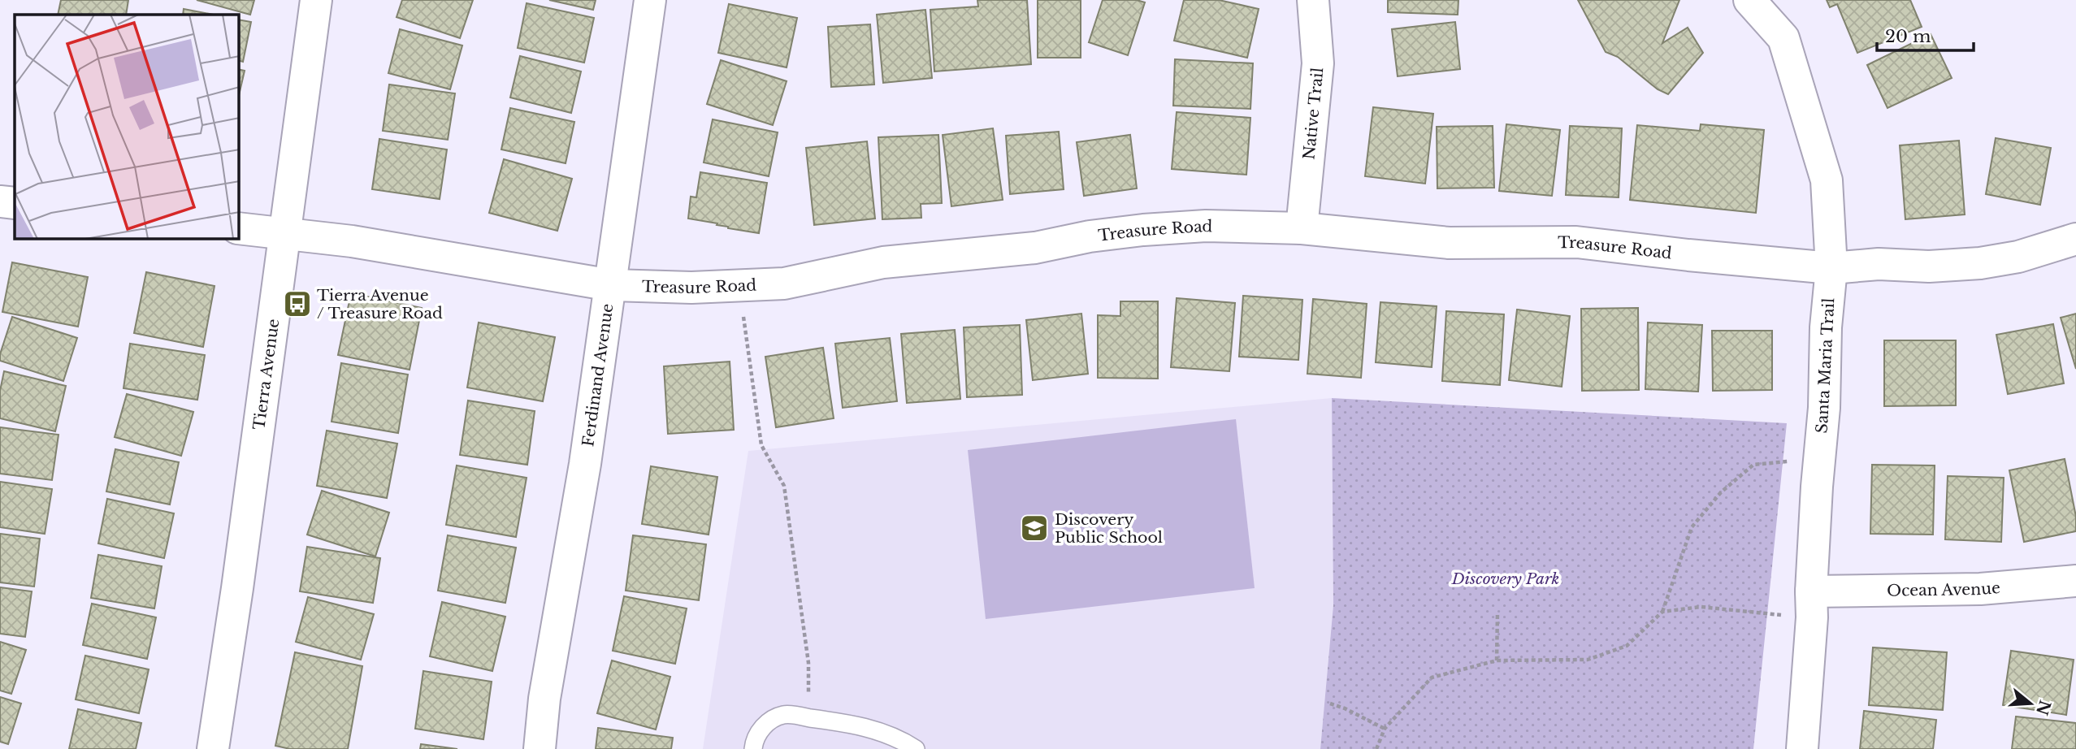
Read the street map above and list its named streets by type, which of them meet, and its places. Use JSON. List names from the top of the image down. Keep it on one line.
{"streets":{"street":["Native Trail","Treasure Road","Santa Maria Trail","Tierra Avenue","Ferdinand Avenue","Ocean Avenue"]},"crossings":[["Native Trail","Treasure Road"],["Treasure Road","Santa Maria Trail"],["Treasure Road","Tierra Avenue"],["Treasure Road","Ferdinand Avenue"],["Santa Maria Trail","Ocean Avenue"]],"parks":["Discovery Park"],"places":{"bus stop":["Tierra Avenue / Treasure Road"],"school or university":["Discovery Public School"]},"scale_bar":"20 m","north":"right"}
